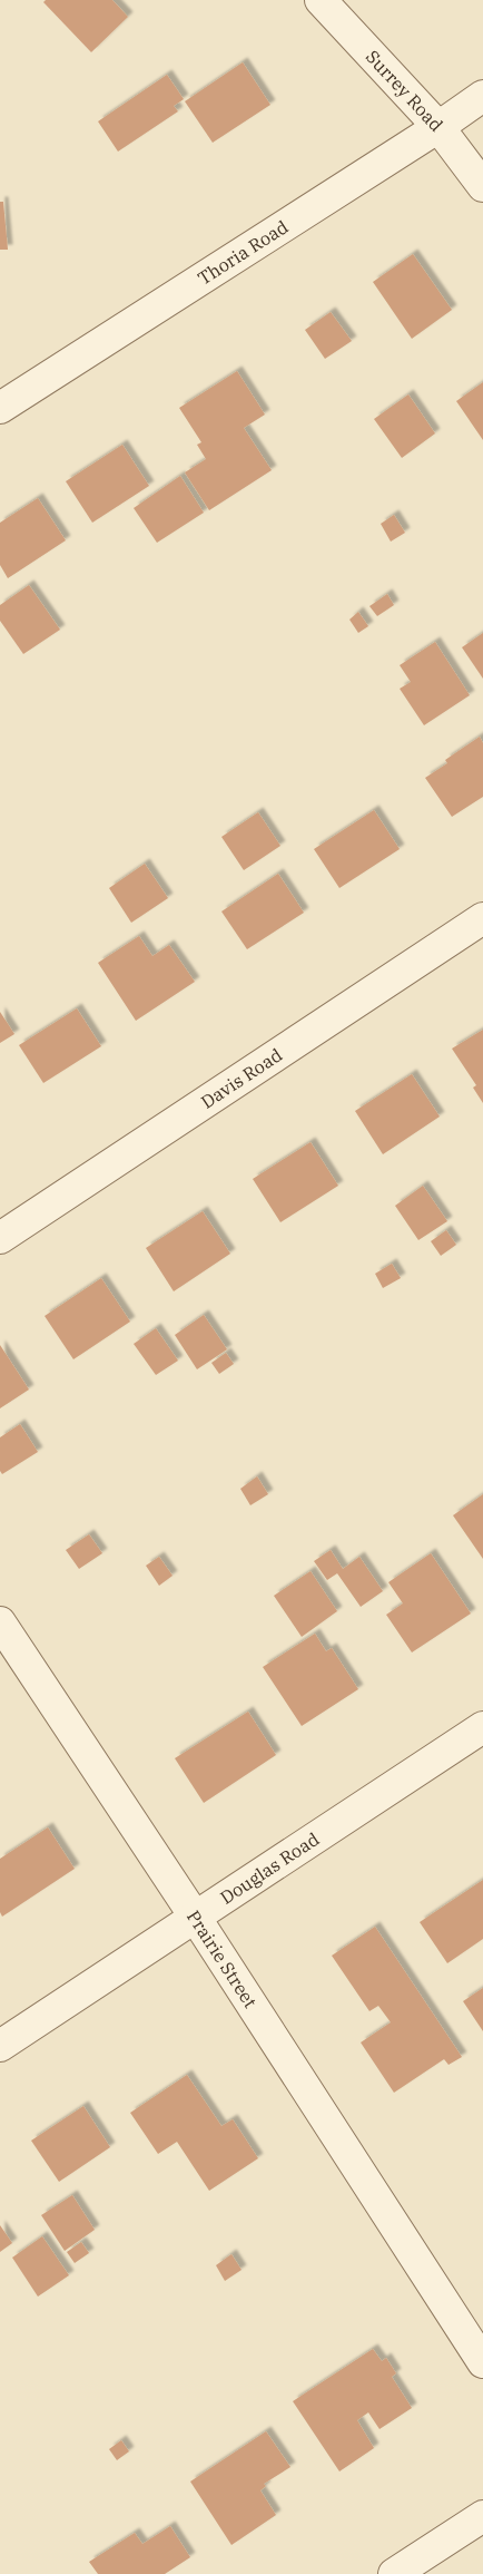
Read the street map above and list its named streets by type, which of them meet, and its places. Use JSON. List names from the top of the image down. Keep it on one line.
{"streets":{"street":["Surrey Road","Thoria Road","Davis Road","Douglas Road","Prairie Street"]},"crossings":[["Surrey Road","Thoria Road"],["Douglas Road","Prairie Street"]]}
